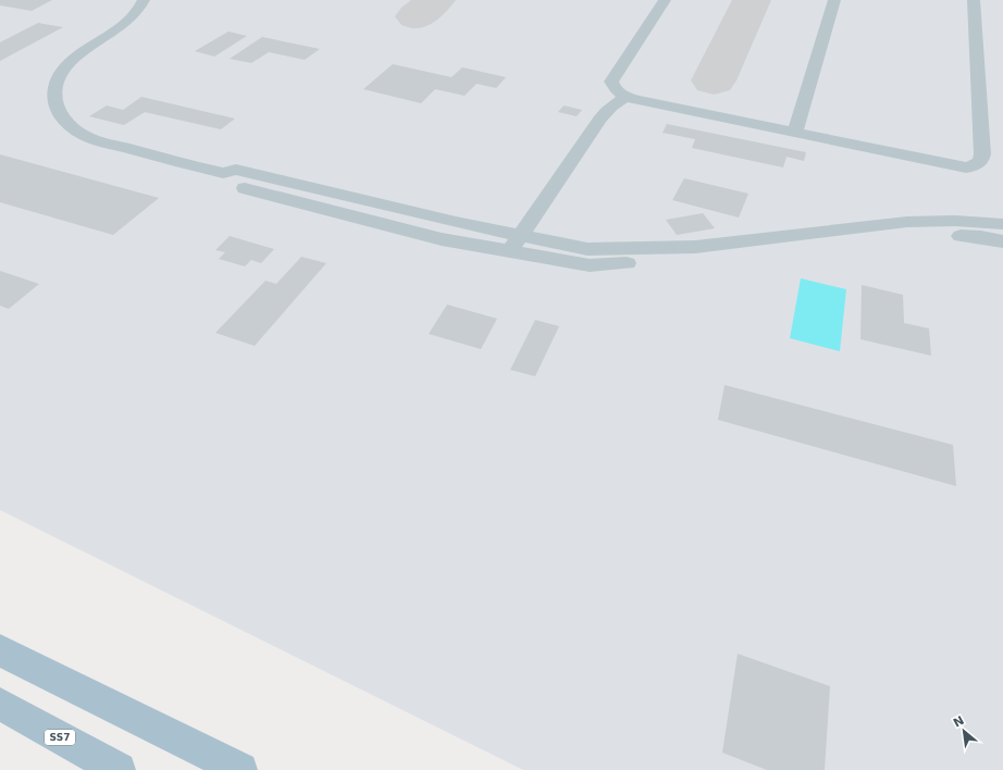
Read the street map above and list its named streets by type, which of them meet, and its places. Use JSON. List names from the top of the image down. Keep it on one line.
{"streets":{"main road":["SS7"]},"north":"top left"}
